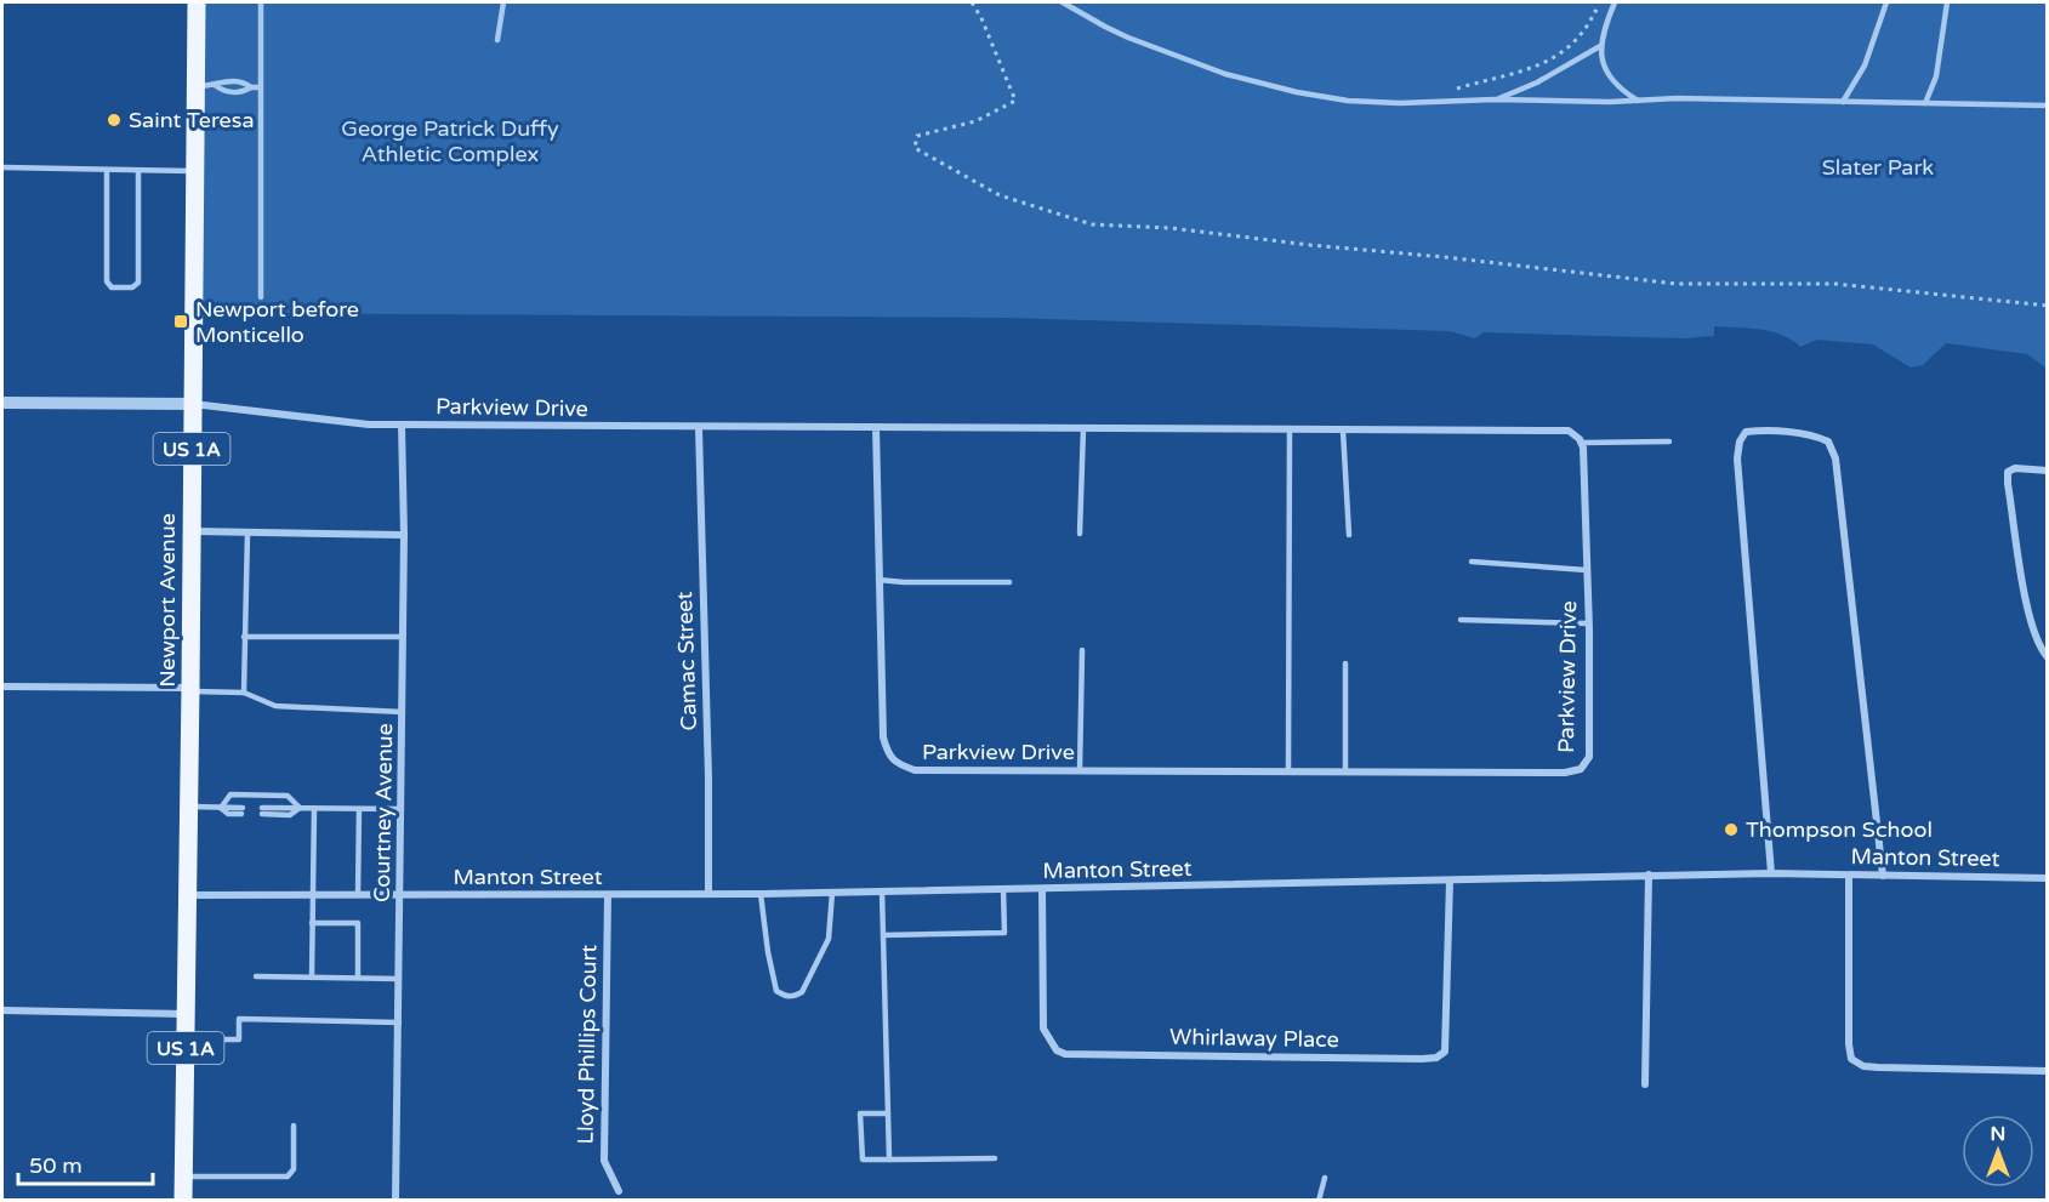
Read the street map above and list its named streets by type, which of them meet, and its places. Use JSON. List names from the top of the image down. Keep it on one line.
{"streets":{"main road":["US 1A","Newport Avenue"],"street":["Parkview Drive","Camac Street","Courtney Avenue","Manton Street","Whirlaway Place","Lloyd Phillips Court"]},"crossings":[["Parkview Drive","Newport Avenue"],["Parkview Drive","Camac Street"],["Parkview Drive","Courtney Avenue"],["Newport Avenue","Manton Street"],["Camac Street","Manton Street"],["Courtney Avenue","Manton Street"],["Manton Street","Whirlaway Place"],["Manton Street","Lloyd Phillips Court"]],"parks":["George Patrick Duffy Athletic Complex","Slater Park"],"places":{"other":["Saint Teresa","Thompson School"],"transit":["Newport before Monticello"]},"scale_bar":"50 m","north":"top"}
